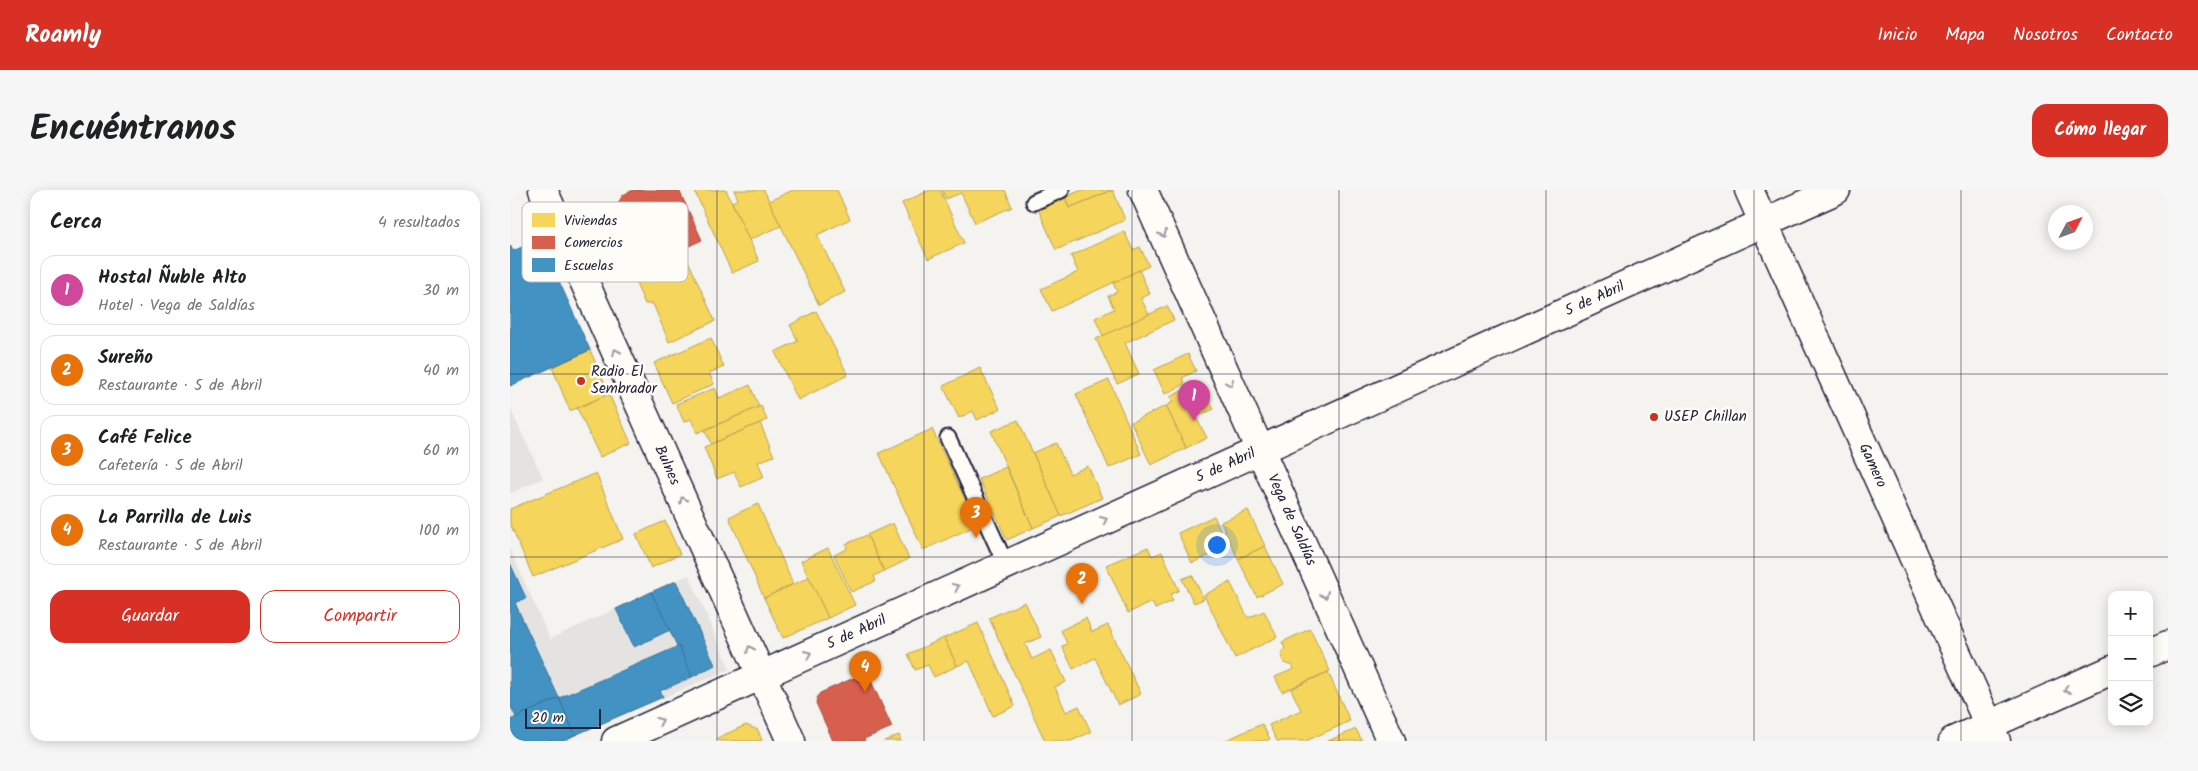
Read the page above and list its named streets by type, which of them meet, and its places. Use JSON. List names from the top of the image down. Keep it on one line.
{"streets":{"street":["5 de Abril","Bulnes","Gamero","Vega de Saldías"]},"crossings":[["5 de Abril","Bulnes"],["5 de Abril","Gamero"],["5 de Abril","Vega de Saldías"]],"one_way":["5 de Abril","Bulnes","Vega de Saldías"],"places":["Radio El Sembrador","USEP Chillan"],"legend":["Viviendas","Comercios","Escuelas"],"scale_bar":"20 m","north":"top right","page":{"header":"Roamly","nav":["Inicio","Mapa","Nosotros","Contacto"],"title":"Encuéntranos","buttons":["Cómo llegar",["Guardar","Compartir"]],"heading":["Cerca","4 resultados"],"list":[{"mark":"1","name":"Hostal Ñuble Alto","note":"Hotel · Vega de Saldías","value":"30 m"},{"mark":"2","name":"Sureño","note":"Restaurante · 5 de Abril","value":"40 m"},{"mark":"3","name":"Café Felice","note":"Cafetería · 5 de Abril","value":"60 m"},{"mark":"4","name":"La Parrilla de Luis","note":"Restaurante · 5 de Abril","value":"100 m"}],"pins":["1","3","2","4"],"map_buttons":["+","−"],"scale":"20 m"}}
